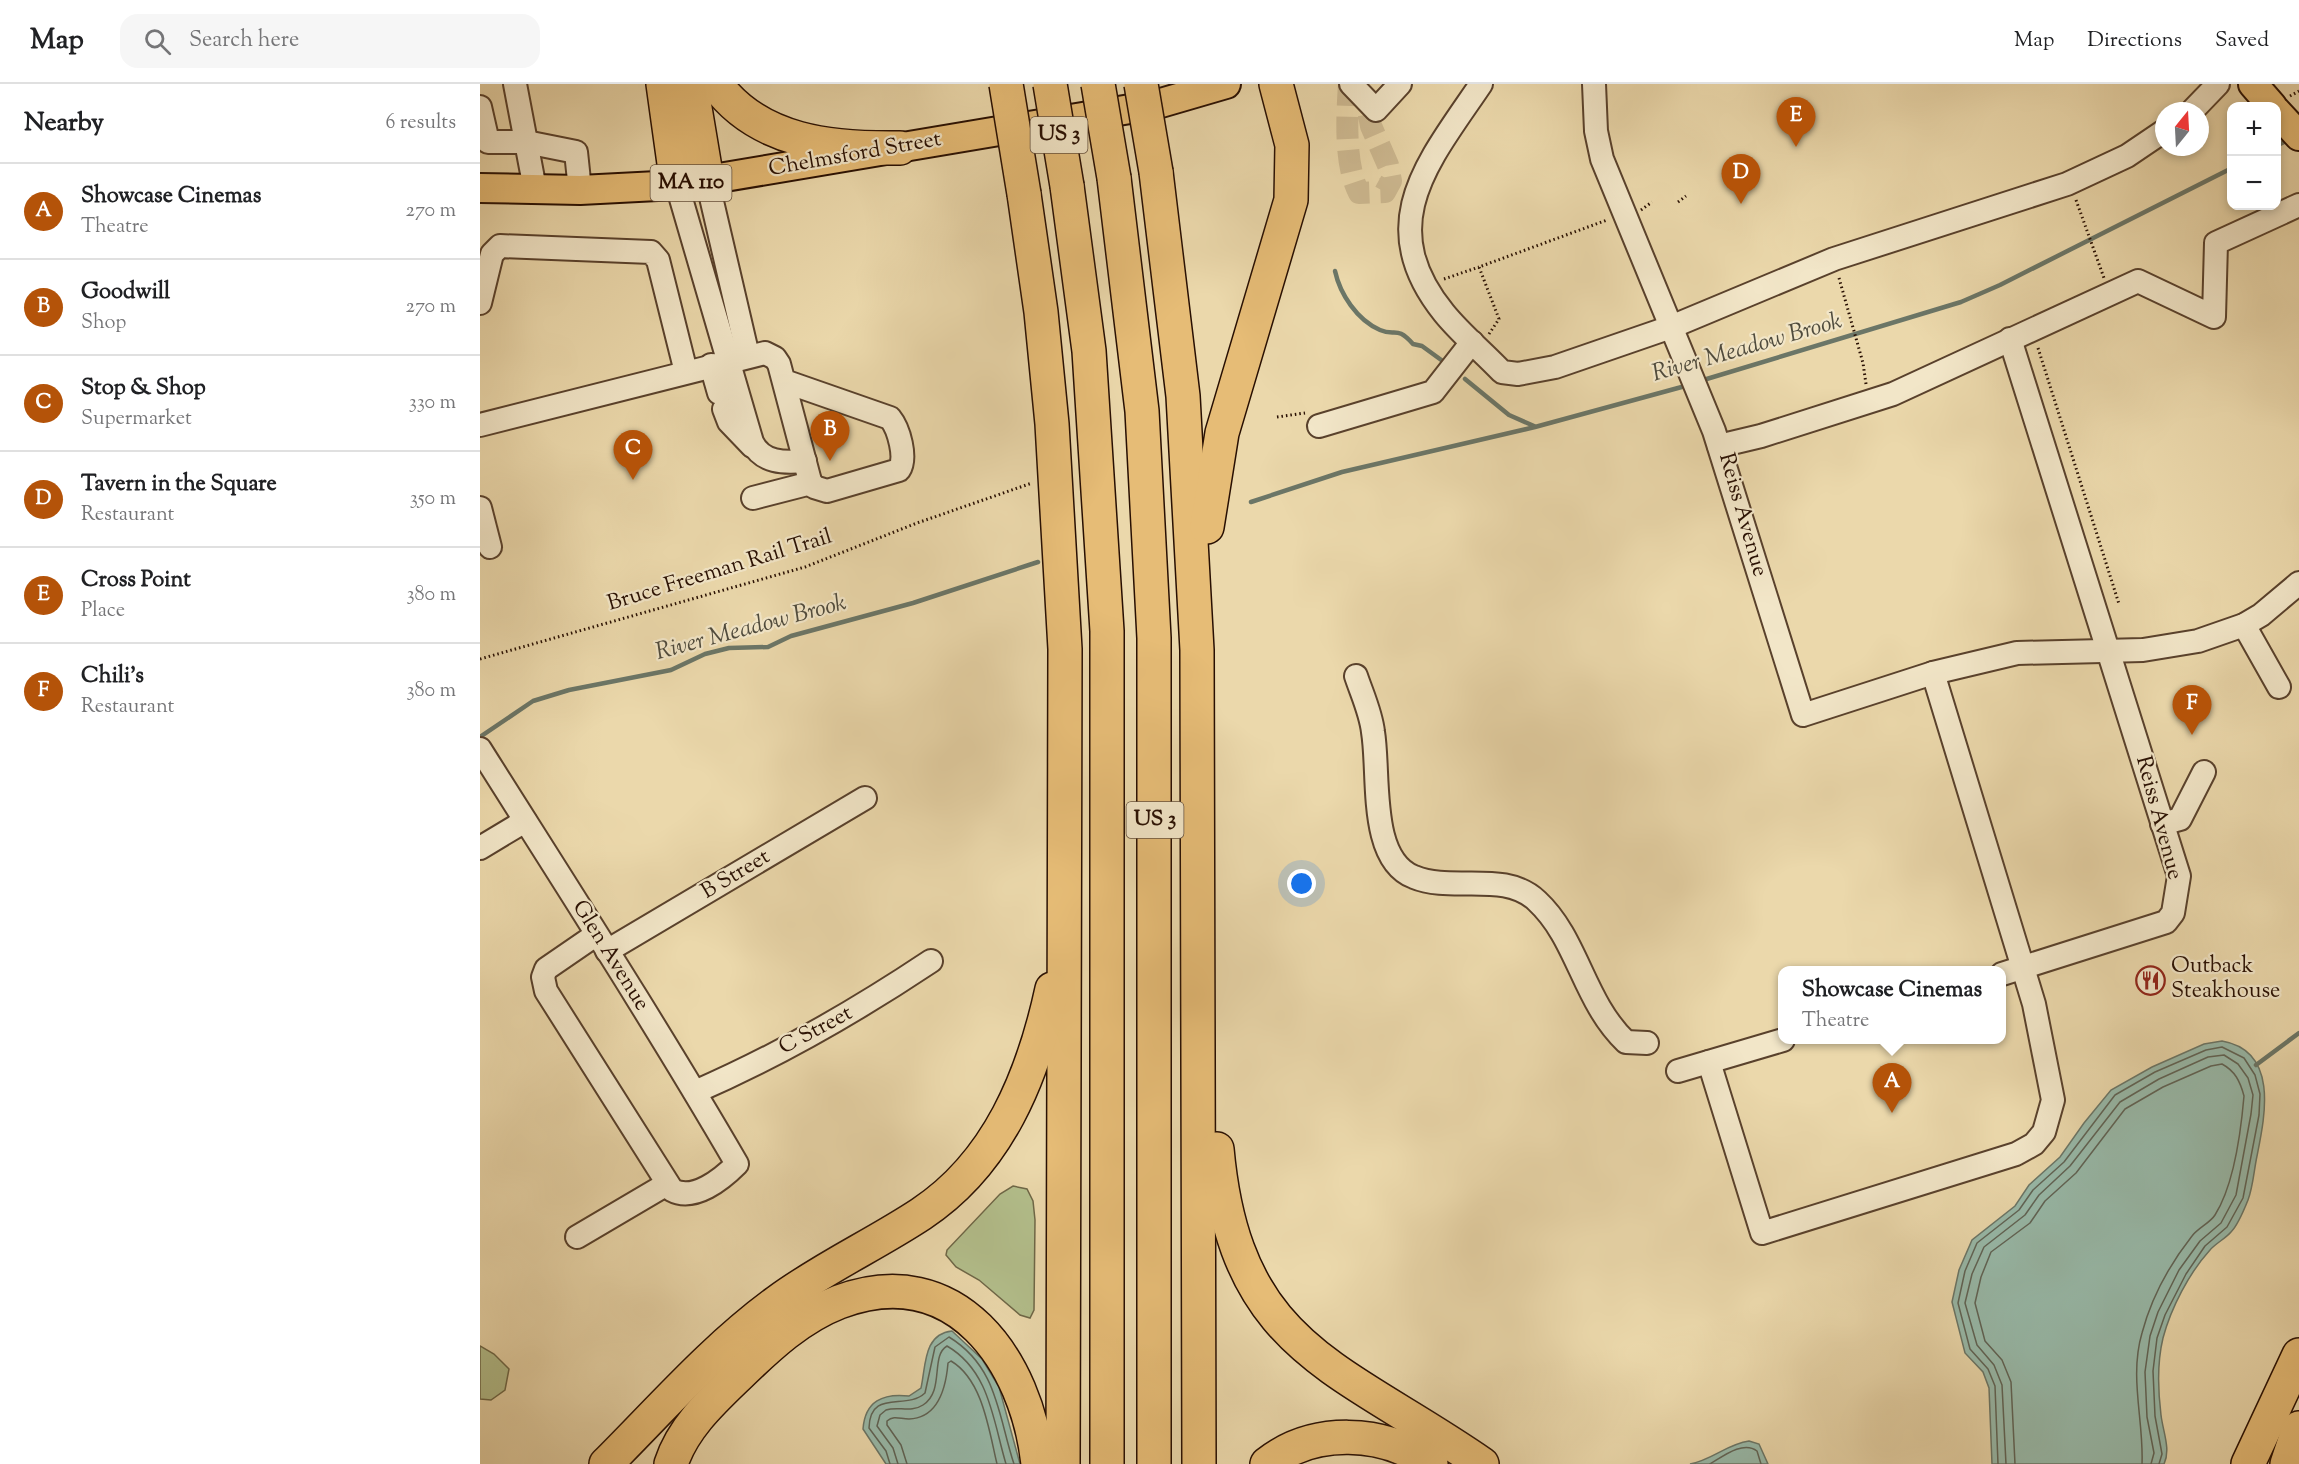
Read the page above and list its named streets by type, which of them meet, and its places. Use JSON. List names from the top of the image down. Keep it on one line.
{"streets":{"highway":["US 3"],"main road":["Chelmsford Street","MA 110"],"street":["Reiss Avenue","B Street","Glen Avenue","C Street"],"path":["Bruce Freeman Rail Trail"]},"crossings":[["B Street","Glen Avenue"],["Glen Avenue","C Street"]],"water":["River Meadow Brook"],"places":{"restaurant":["Outback Steakhouse"]},"north":"top","page":{"header":"Map","search":"Search here","nav":["Map","Directions","Saved"],"heading":["Nearby","6 results"],"pins":["E","D","B","C","F","A"],"map_buttons":["+","−"],"list":[{"mark":"A","name":"Showcase Cinemas","note":"Theatre","value":"270 m"},{"mark":"B","name":"Goodwill","note":"Shop","value":"270 m"},{"mark":"C","name":"Stop & Shop","note":"Supermarket","value":"330 m"},{"mark":"D","name":"Tavern in the Square","note":"Restaurant","value":"350 m"},{"mark":"E","name":"Cross Point","note":"Place","value":"380 m"},{"mark":"F","name":"Chili's","note":"Restaurant","value":"380 m"}],"popup":["Showcase Cinemas","Theatre"]}}
